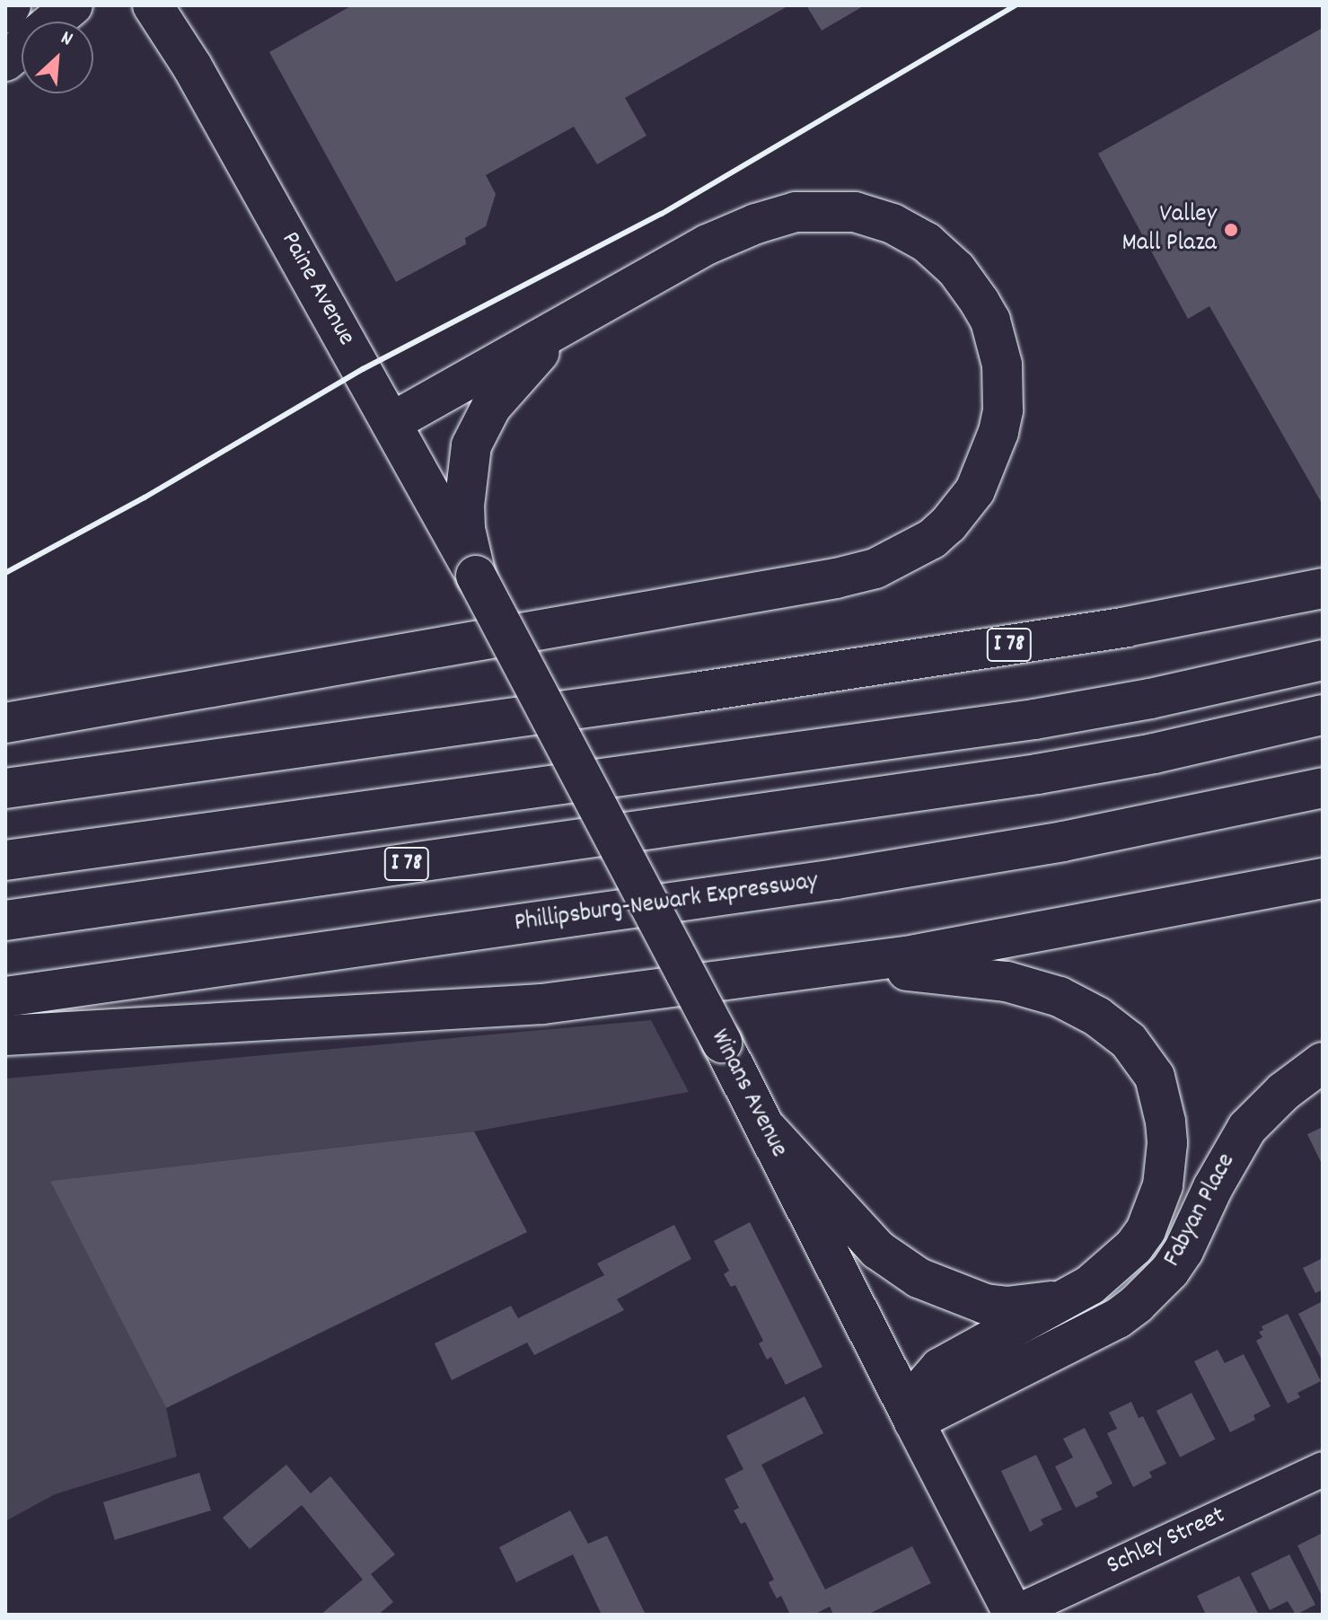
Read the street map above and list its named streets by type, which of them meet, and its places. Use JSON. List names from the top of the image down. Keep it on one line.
{"streets":{"main road":["Paine Avenue","I 78","Phillipsburg-Newark Expressway","Winans Avenue","Fabyan Place"],"street":["Schley Street"]},"crossings":[["Paine Avenue","Winans Avenue"],["Winans Avenue","Fabyan Place"],["Winans Avenue","Schley Street"]],"places":["Valley Mall Plaza"],"north":"top right"}
